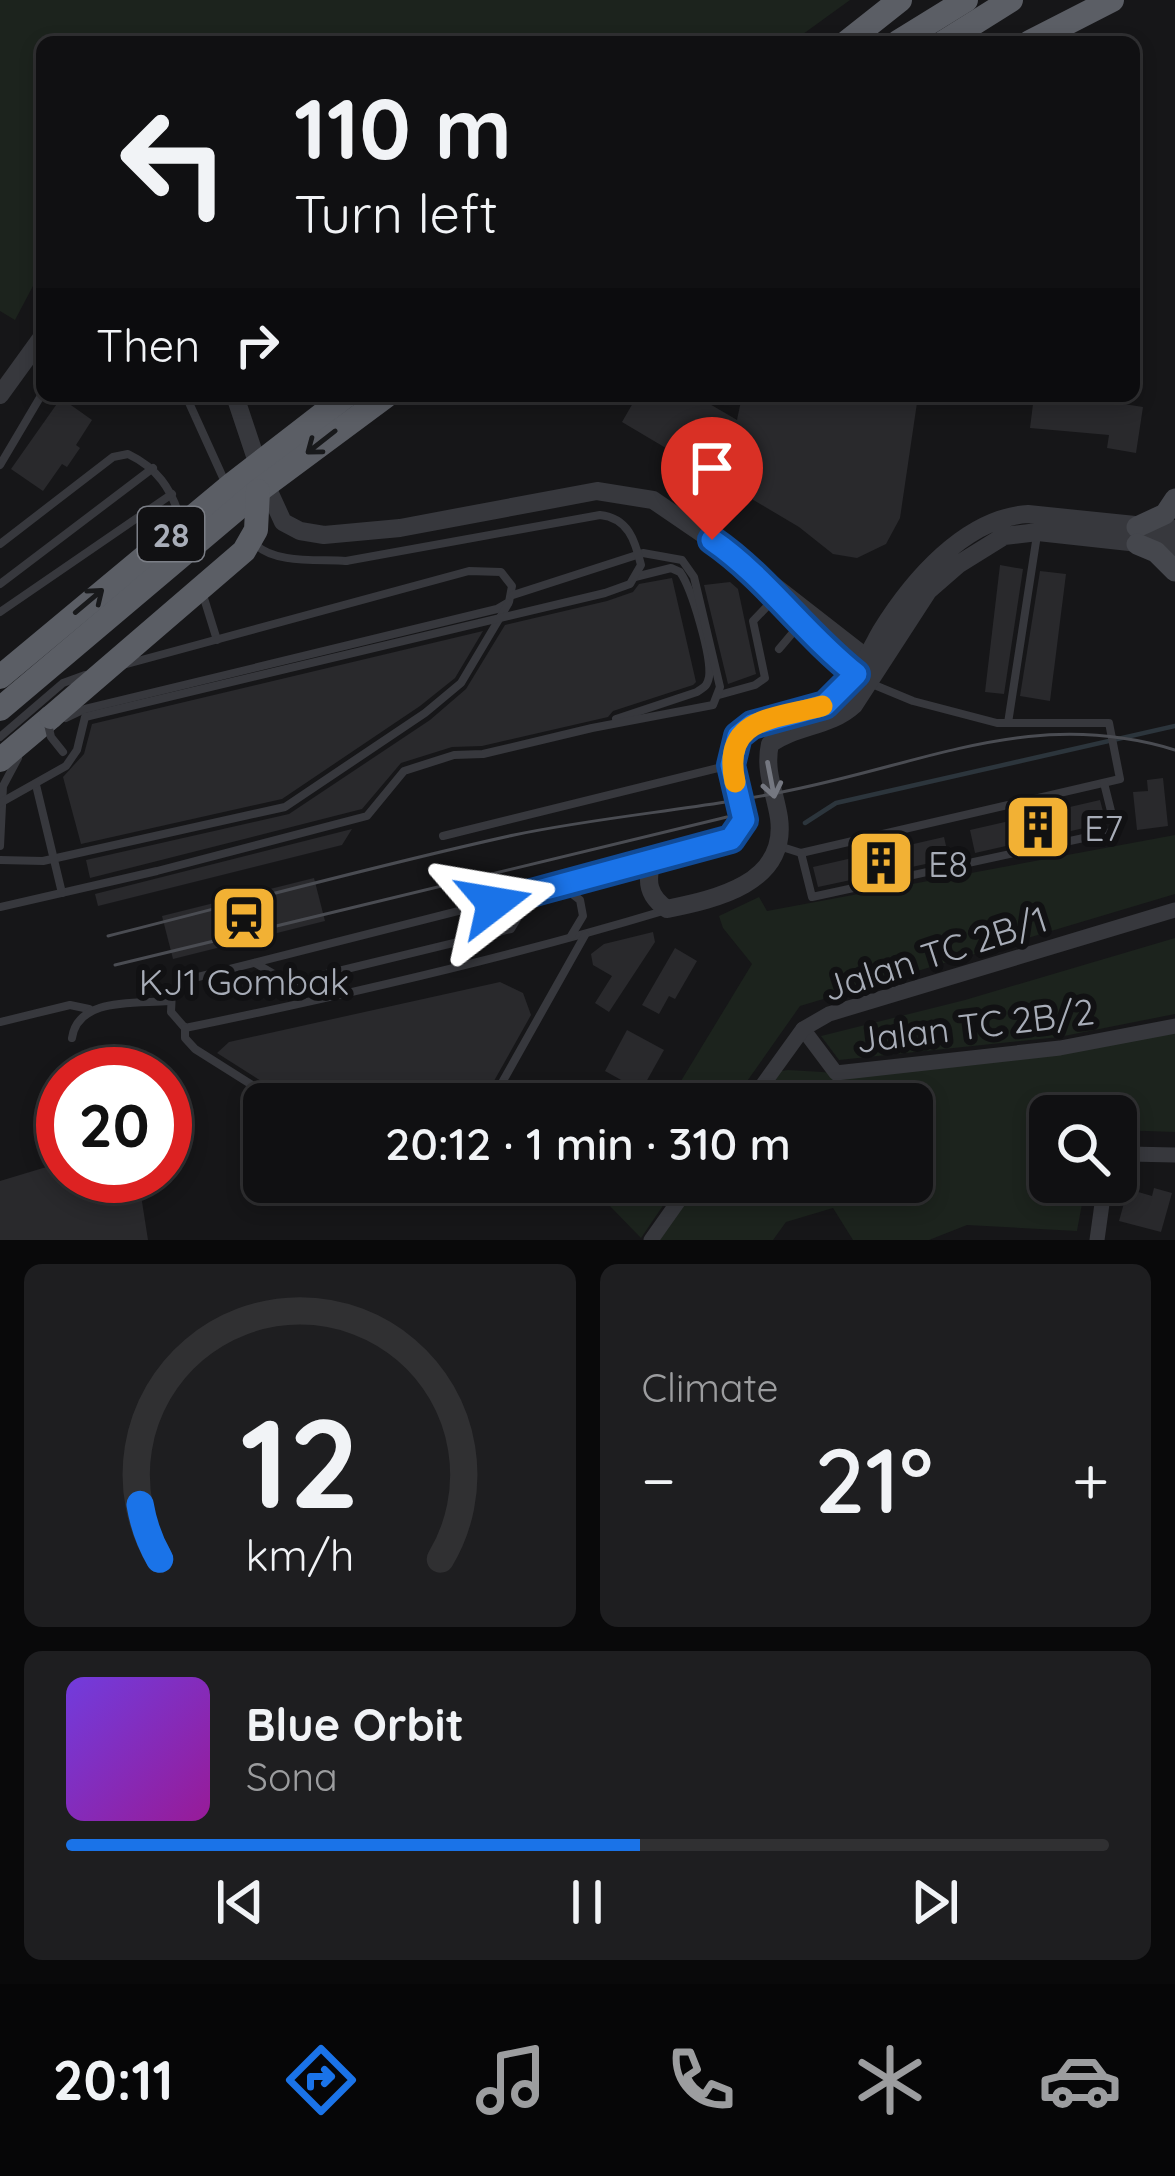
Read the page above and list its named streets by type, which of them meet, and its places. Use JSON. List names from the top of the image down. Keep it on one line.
{"streets":{"highway":["28"],"street":["Jalan TC 2B/1","Jalan TC 2B/2"]},"crossings":[["Jalan TC 2B/1","Jalan TC 2B/2"]],"places":{"building":["E7","E8"],"station":["KJ1 Gombak"]},"page":{"turn":["110 m","Turn left"],"then":"Then","limit":"20","trip":"20:12 · 1 min · 310 m","tile":"Climate","heat":["−","21°","+"],"song":["Blue Orbit","Sona"],"tabs":"20:11","gauge":["12","km/h"]}}
